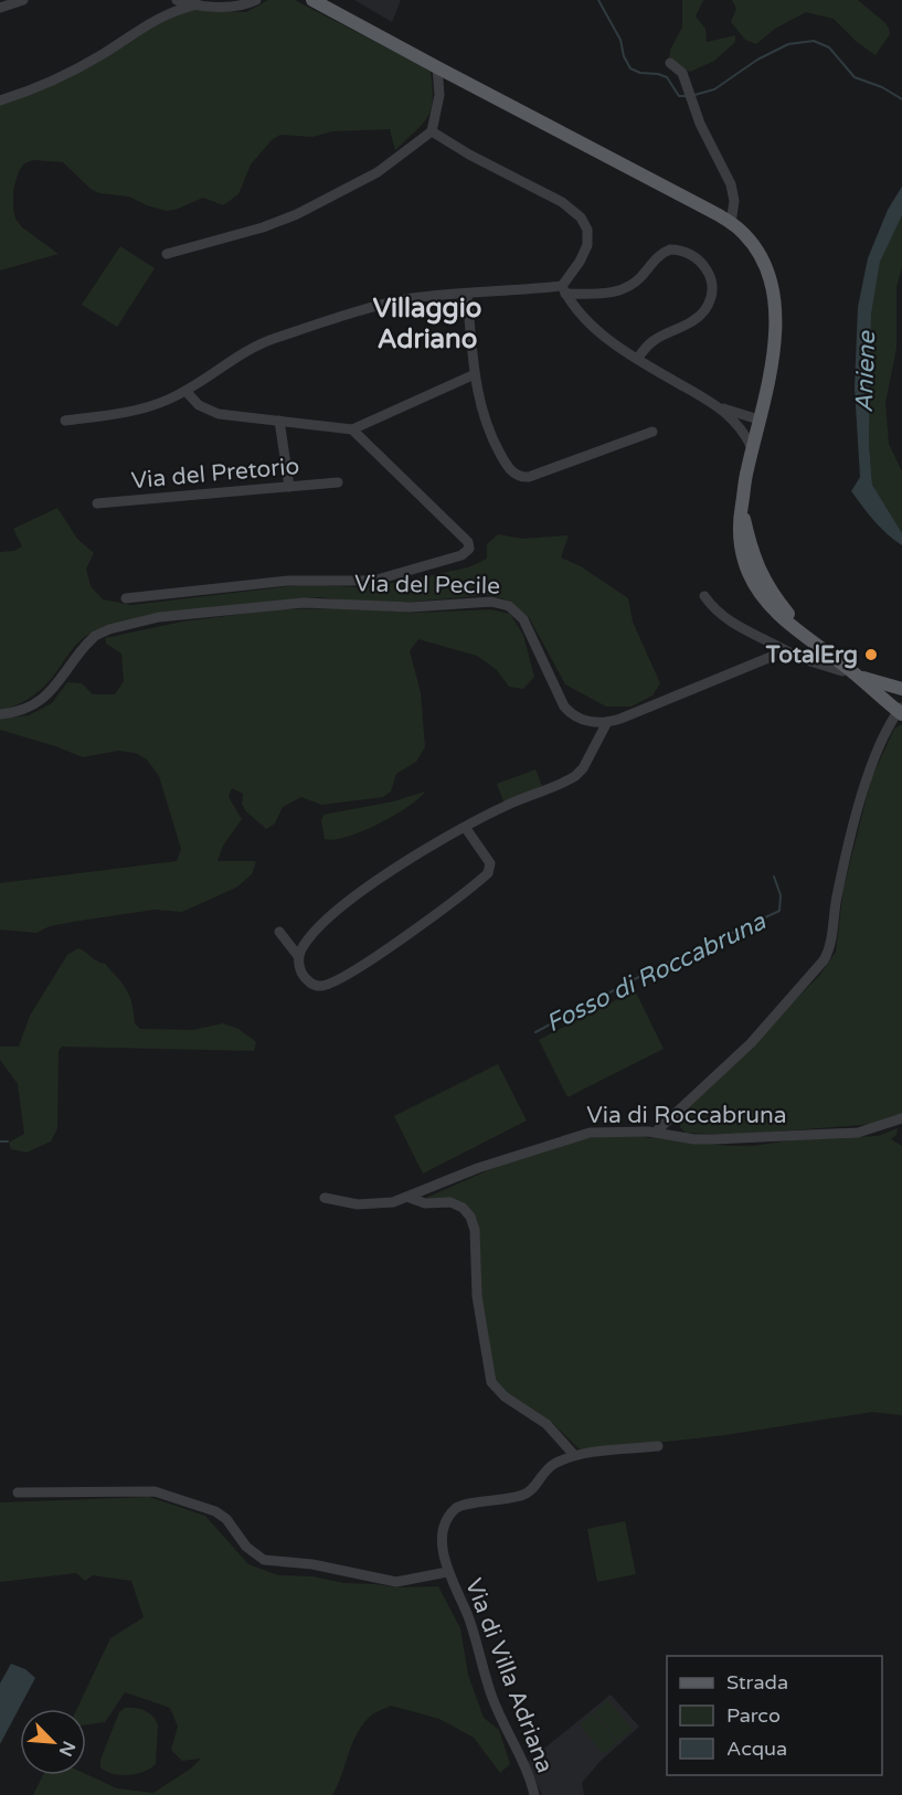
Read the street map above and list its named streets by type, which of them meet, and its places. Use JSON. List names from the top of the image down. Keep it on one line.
{"streets":{"street":["Via del Pretorio","Via del Pecile","Via di Roccabruna","Via di Villa Adriana"]},"districts":["Villaggio Adriano"],"water":["Aniene","Fosso di Roccabruna"],"places":["TotalErg"],"legend":["Strada","Parco","Acqua"],"north":"bottom right"}
